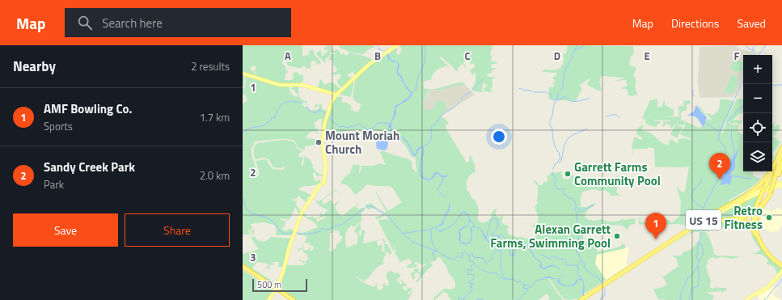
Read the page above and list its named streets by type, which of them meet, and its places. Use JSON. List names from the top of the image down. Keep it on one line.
{"streets":{"highway":["US 15"]},"places":["Mount Moriah Church","Garrett Farms Community Pool","Retro Fitness","Alexan Garrett Farms, Swimming Pool"],"scale_bar":"500 m","page":{"header":"Map","search":"Search here","nav":["Map","Directions","Saved"],"heading":["Nearby","2 results"],"map_buttons":["+","−"],"list":[{"mark":"1","name":"AMF Bowling Co.","note":"Sports","value":"1.7 km"},{"mark":"2","name":"Sandy Creek Park","note":"Park","value":"2.0 km"}],"pins":["2","1"],"buttons":["Save","Share"],"scale":"500 m"},"grid":{"columns":["A","B","C","D","E","F"],"rows":["1","2","3"]}}
